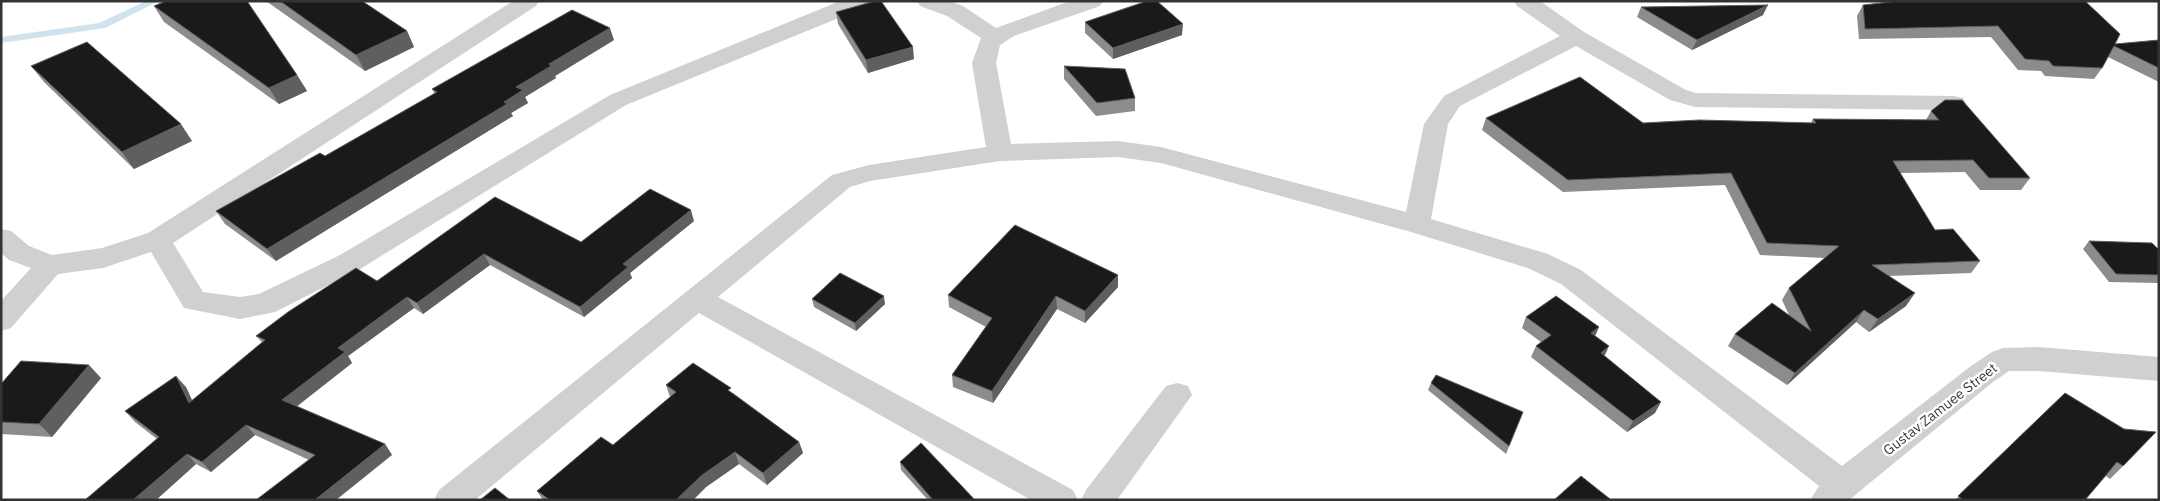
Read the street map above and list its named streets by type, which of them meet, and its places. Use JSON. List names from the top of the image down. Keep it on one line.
{"streets":{"street":["Gustav Zamuee Street"]}}
